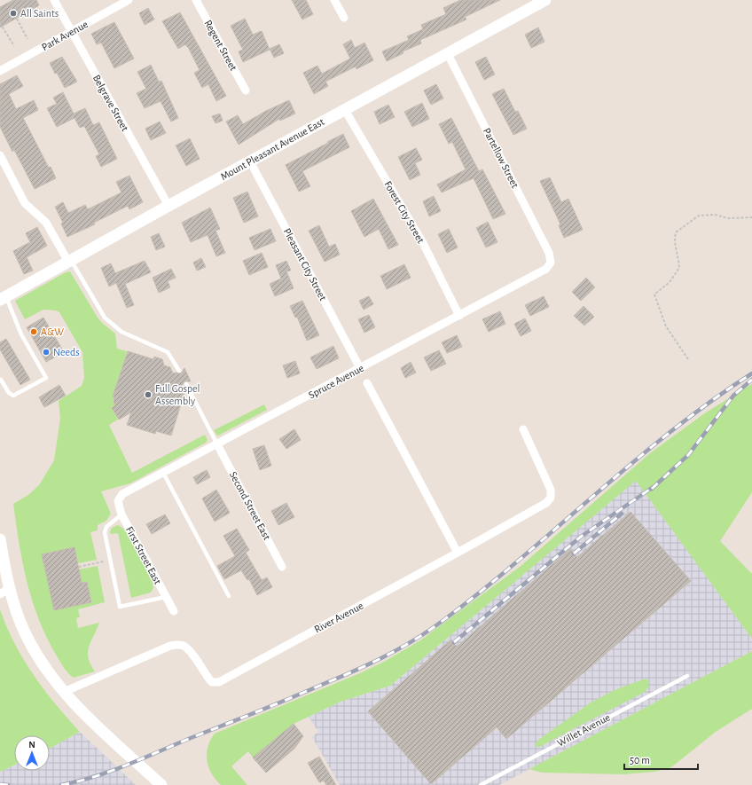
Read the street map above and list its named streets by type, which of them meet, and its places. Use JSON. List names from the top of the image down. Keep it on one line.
{"streets":{"street":["Park Avenue","Regent Street","Belgrave Street","Mount Pleasant Avenue East","Partellow Street","Forest City Street","Pleasant City Street","Spruce Avenue","Second Street East","First Street East","River Avenue"],"lane":["Willet Avenue"]},"crossings":[["Park Avenue","Belgrave Street"],["Belgrave Street","Mount Pleasant Avenue East"],["Mount Pleasant Avenue East","Partellow Street"],["Mount Pleasant Avenue East","Forest City Street"],["Mount Pleasant Avenue East","Pleasant City Street"],["Partellow Street","Spruce Avenue"],["Forest City Street","Spruce Avenue"],["Pleasant City Street","Spruce Avenue"],["Spruce Avenue","Second Street East"],["Spruce Avenue","First Street East"]],"places":["All Saints","A&W","Needs","Full Gospel Assembly"],"scale_bar":"50 m","north":"top"}
